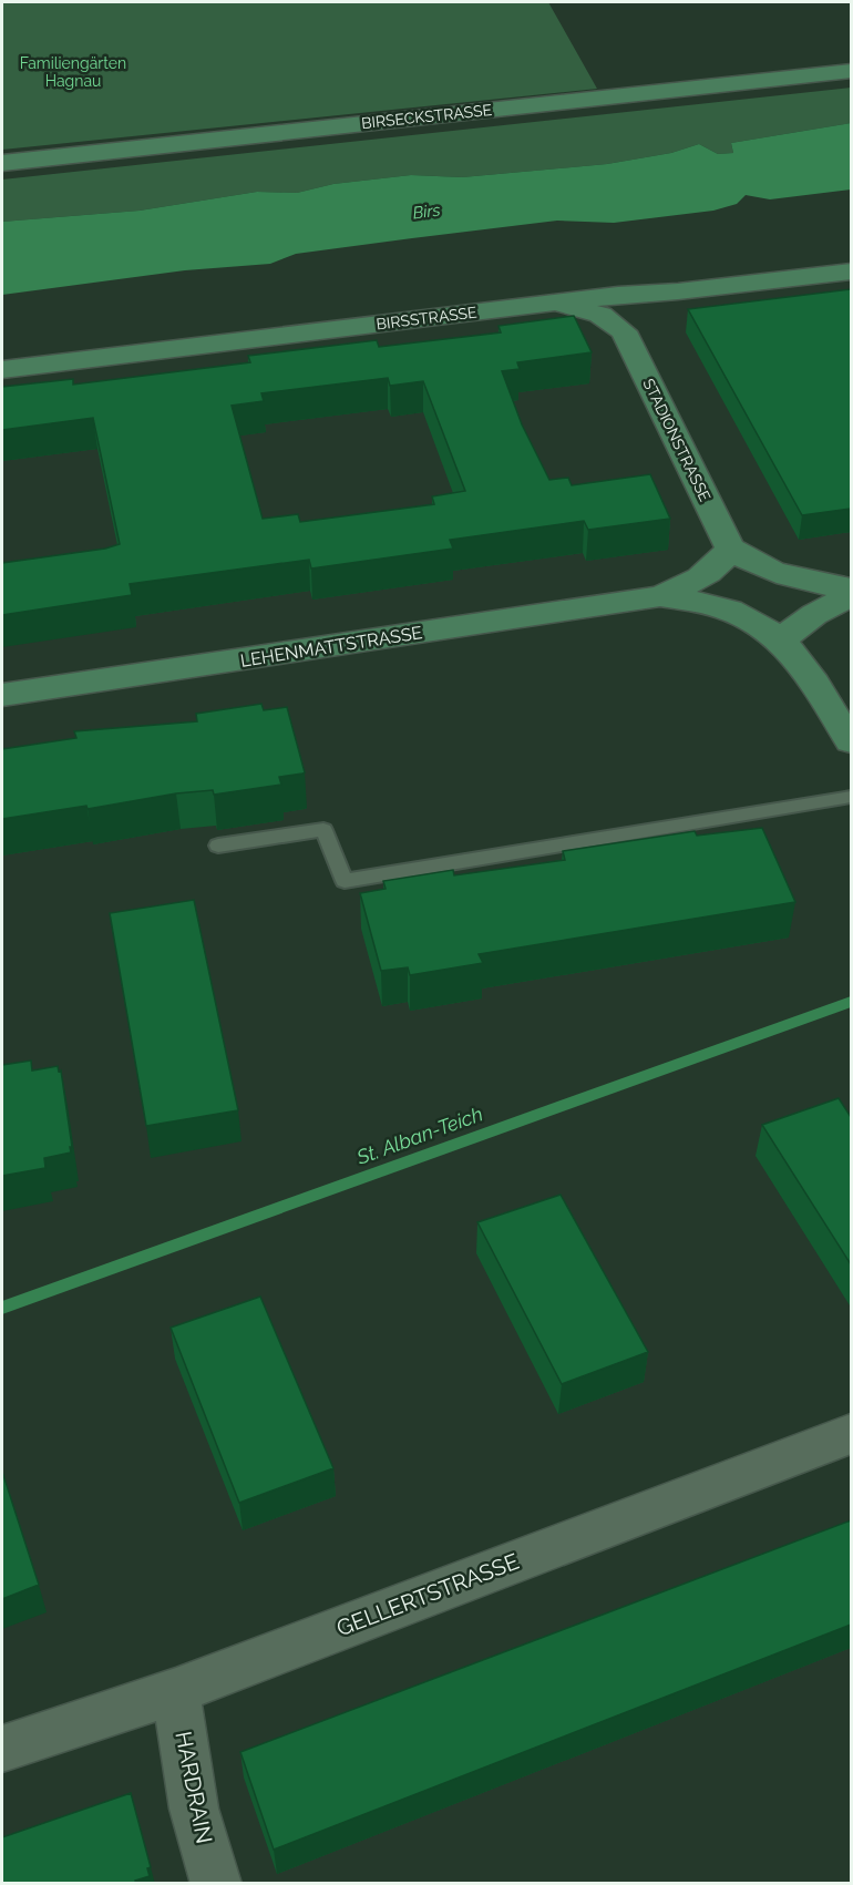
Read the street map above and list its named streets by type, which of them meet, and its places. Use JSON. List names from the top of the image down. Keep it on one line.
{"streets":{"street":["BIRSECKSTRASSE","BIRSSTRASSE","STADIONSTRASSE","LEHENMATTSTRASSE","GELLERTSTRASSE","HARDRAIN"]},"crossings":[["STADIONSTRASSE","LEHENMATTSTRASSE"],["GELLERTSTRASSE","HARDRAIN"]],"water":["Birs","St. Alban-Teich"],"parks":["Familiengärten Hagnau"]}
